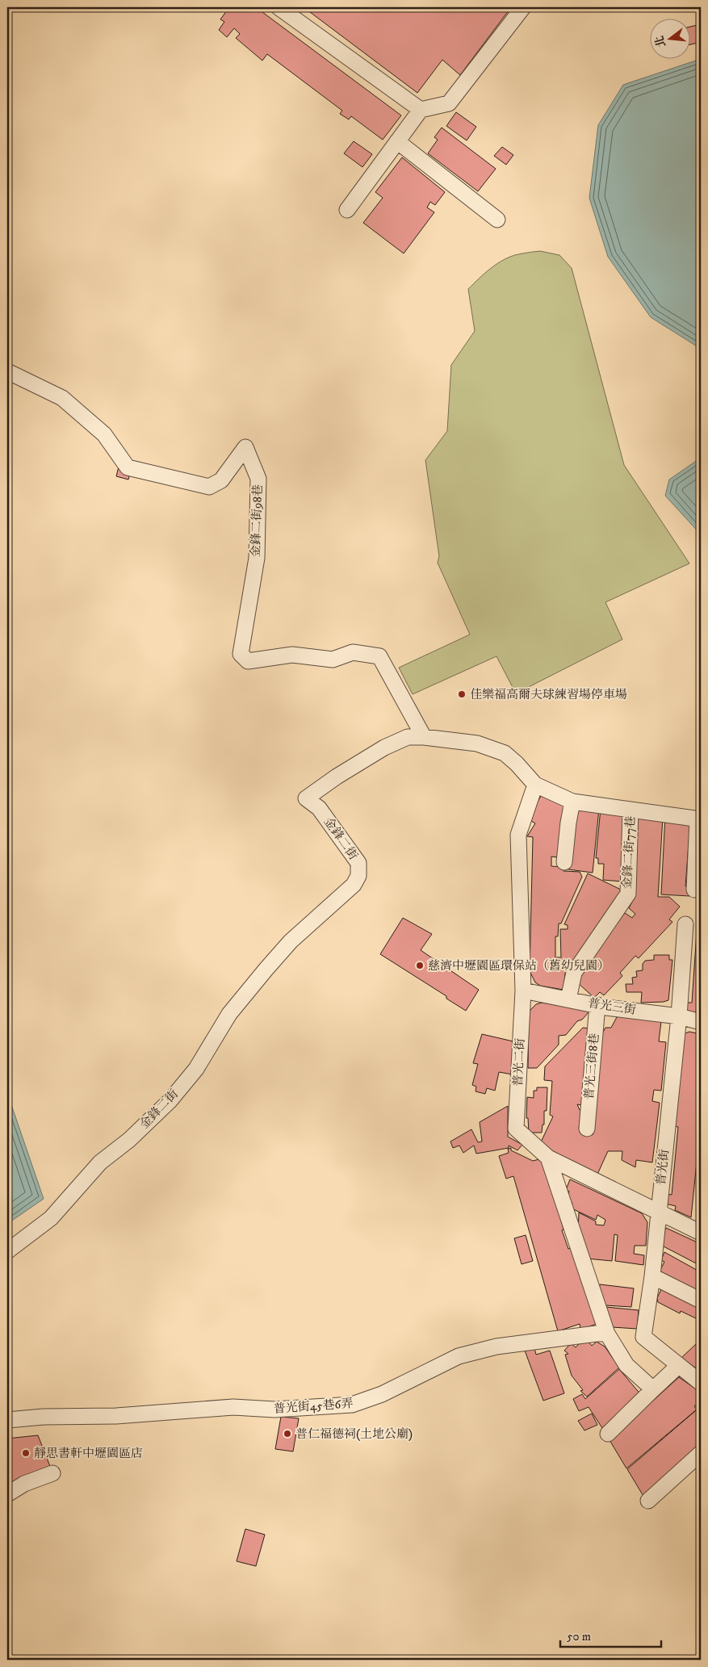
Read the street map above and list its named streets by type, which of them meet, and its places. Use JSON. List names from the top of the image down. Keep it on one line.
{"streets":{"lane":["金鋒二街98巷","金鋒二街","金鋒二街77巷","普光三街","普光二街","普光三街8巷","普光街","普光街45巷6弄"]},"crossings":[["金鋒二街98巷","金鋒二街"],["金鋒二街","金鋒二街77巷"],["金鋒二街","普光二街"],["金鋒二街77巷","普光三街"],["普光三街","普光二街"],["普光三街","普光三街8巷"],["普光三街","普光街"],["普光二街","普光街"]],"places":["佳樂福高爾夫球練習場停車場","慈濟中壢園區環保站（舊幼兒園）","普仁福德祠(土地公廟)","靜思書軒中壢園區店"],"scale_bar":"50 m","north":"left"}
